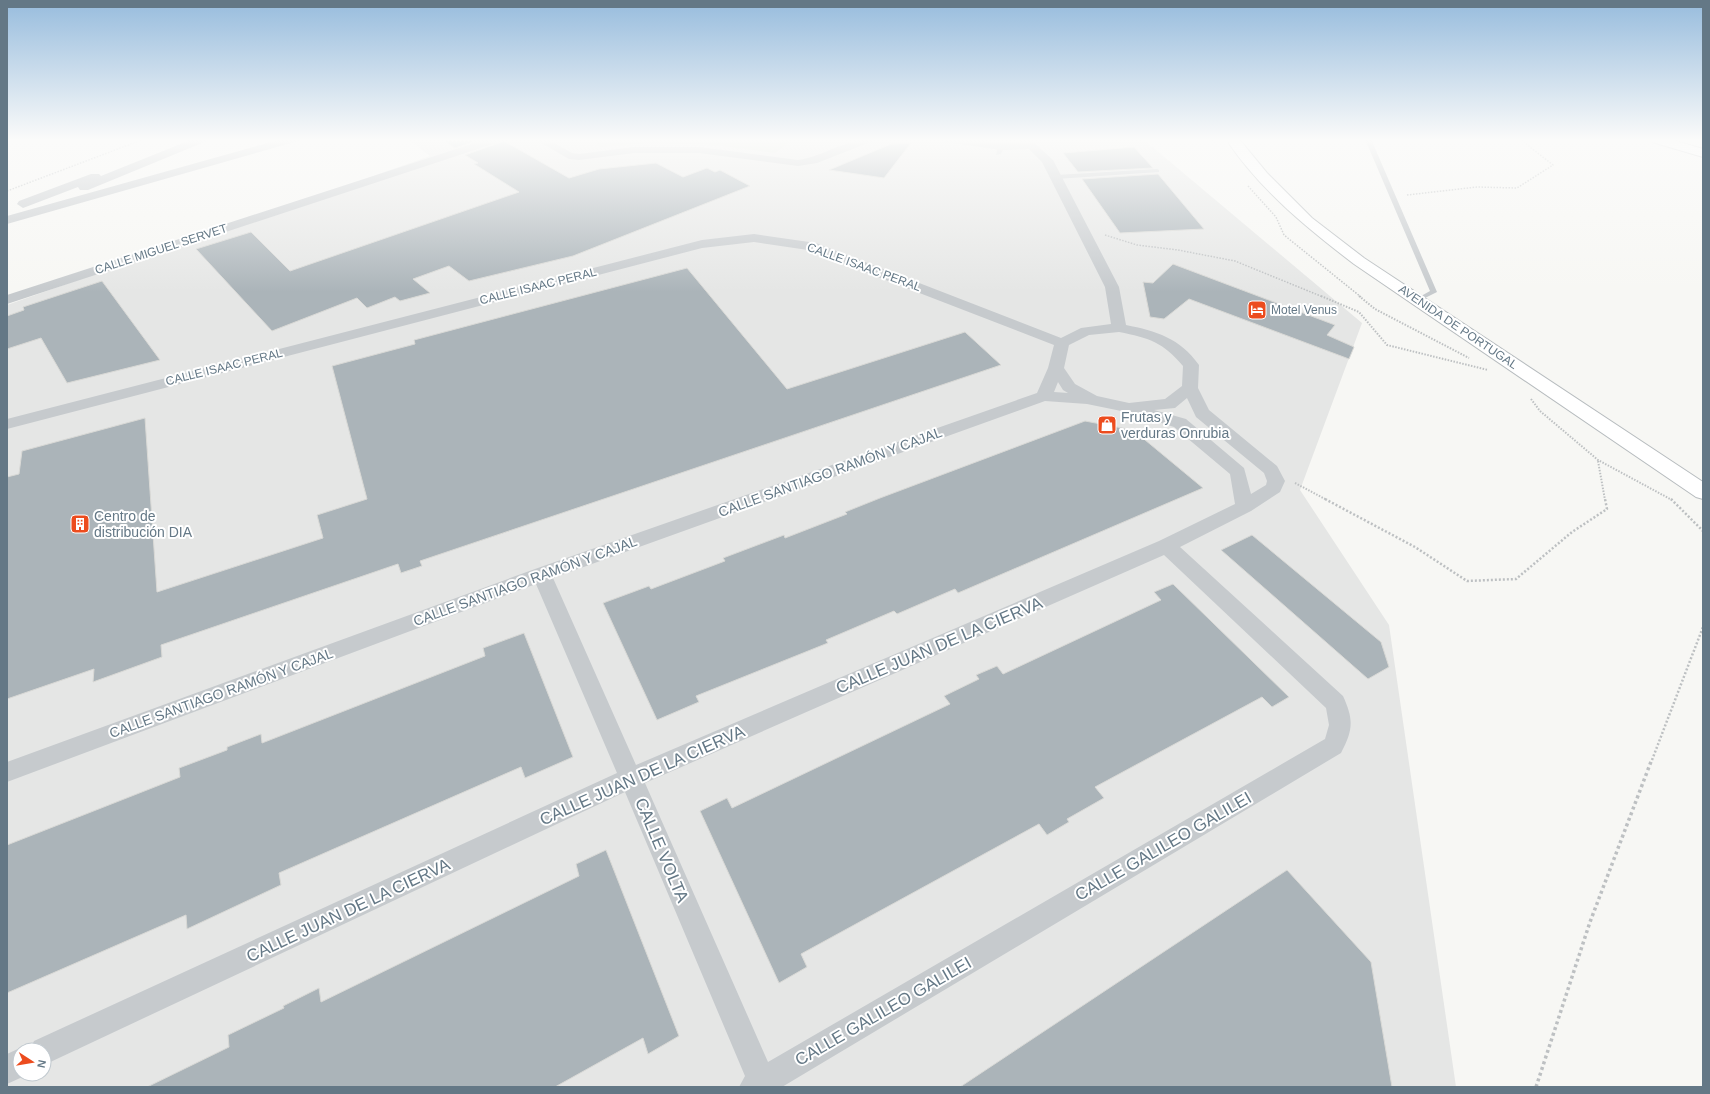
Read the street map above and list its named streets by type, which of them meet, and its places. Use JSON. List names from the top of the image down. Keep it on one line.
{"streets":{"main road":["AVENIDA DE PORTUGAL"],"street":["CALLE MIGUEL SERVET","CALLE ISAAC PERAL","CALLE SANTIAGO RAMÓN Y CAJAL","CALLE JUAN DE LA CIERVA","CALLE GALILEO GALILEI","CALLE VOLTA"]},"crossings":[["CALLE SANTIAGO RAMÓN Y CAJAL","CALLE VOLTA"],["CALLE JUAN DE LA CIERVA","CALLE GALILEO GALILEI"],["CALLE JUAN DE LA CIERVA","CALLE VOLTA"],["CALLE GALILEO GALILEI","CALLE VOLTA"]],"places":{"hotel":["Motel Venus"],"shop":["Frutas y verduras Onrubia"],"building":["Centro de distribución DIA"]},"north":"right"}
